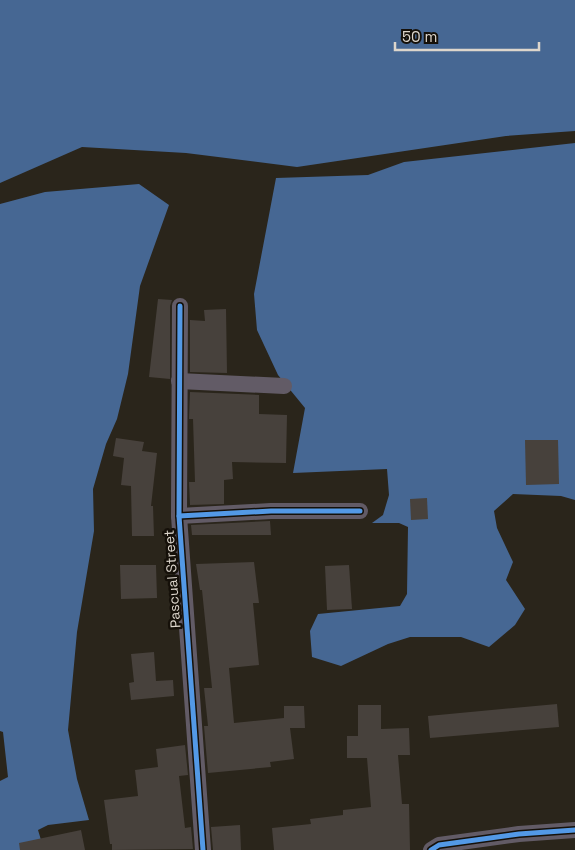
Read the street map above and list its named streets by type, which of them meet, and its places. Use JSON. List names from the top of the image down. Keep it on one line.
{"streets":{"street":["Pascual Street"]},"scale_bar":"50 m"}
